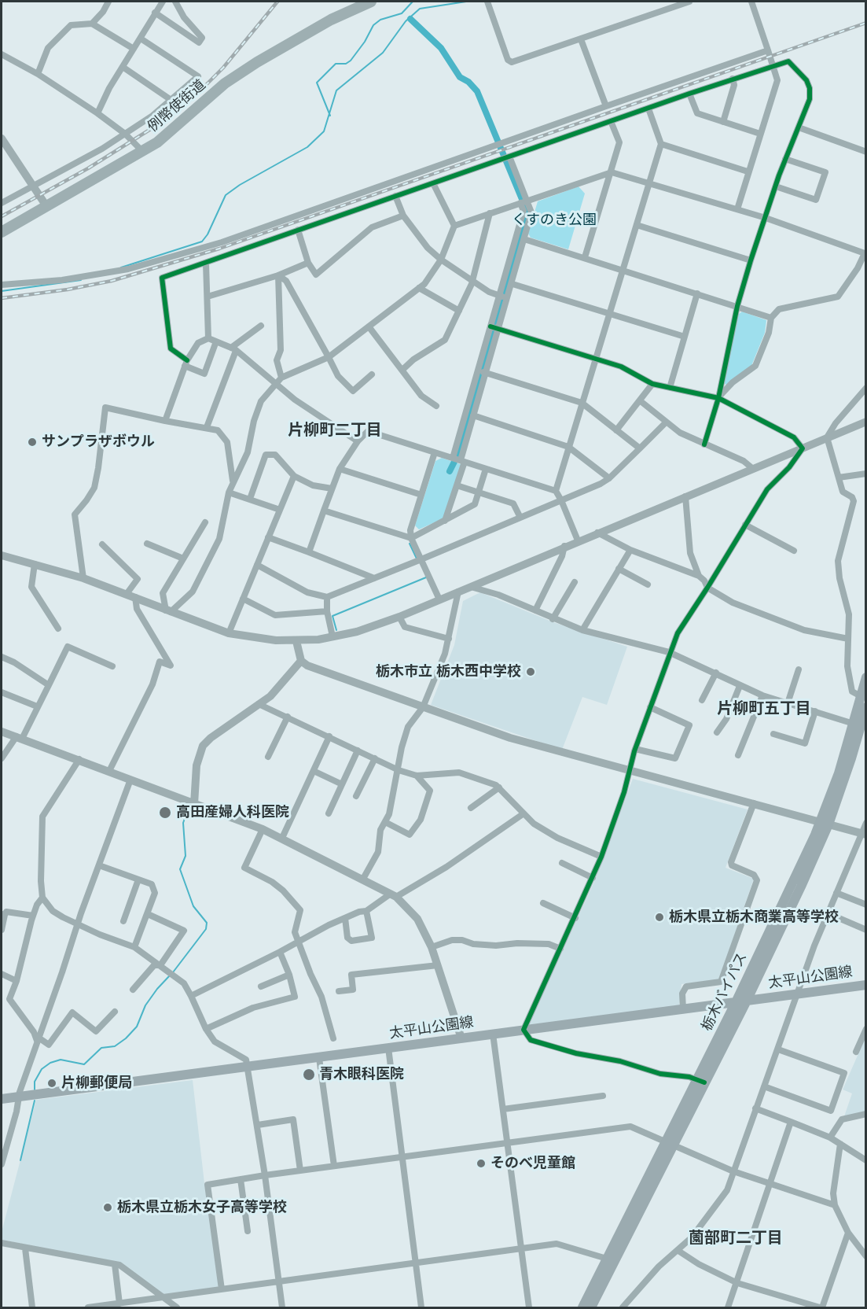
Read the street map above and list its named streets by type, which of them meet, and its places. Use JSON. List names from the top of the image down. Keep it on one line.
{"streets":{"main road":["例幣使街道","太平山公園線","栃木バイパス"]},"crossings":[["太平山公園線","栃木バイパス"]],"districts":["片柳町二丁目","片柳町五丁目","薗部町二丁目"],"parks":["くすのき公園"],"places":["サンプラザボウル","栃木市立 栃木西中学校","高田産婦人科医院","栃木県立栃木商業高等学校","青木眼科医院","片柳郵便局","そのべ児童館","栃木県立栃木女子高等学校"]}
